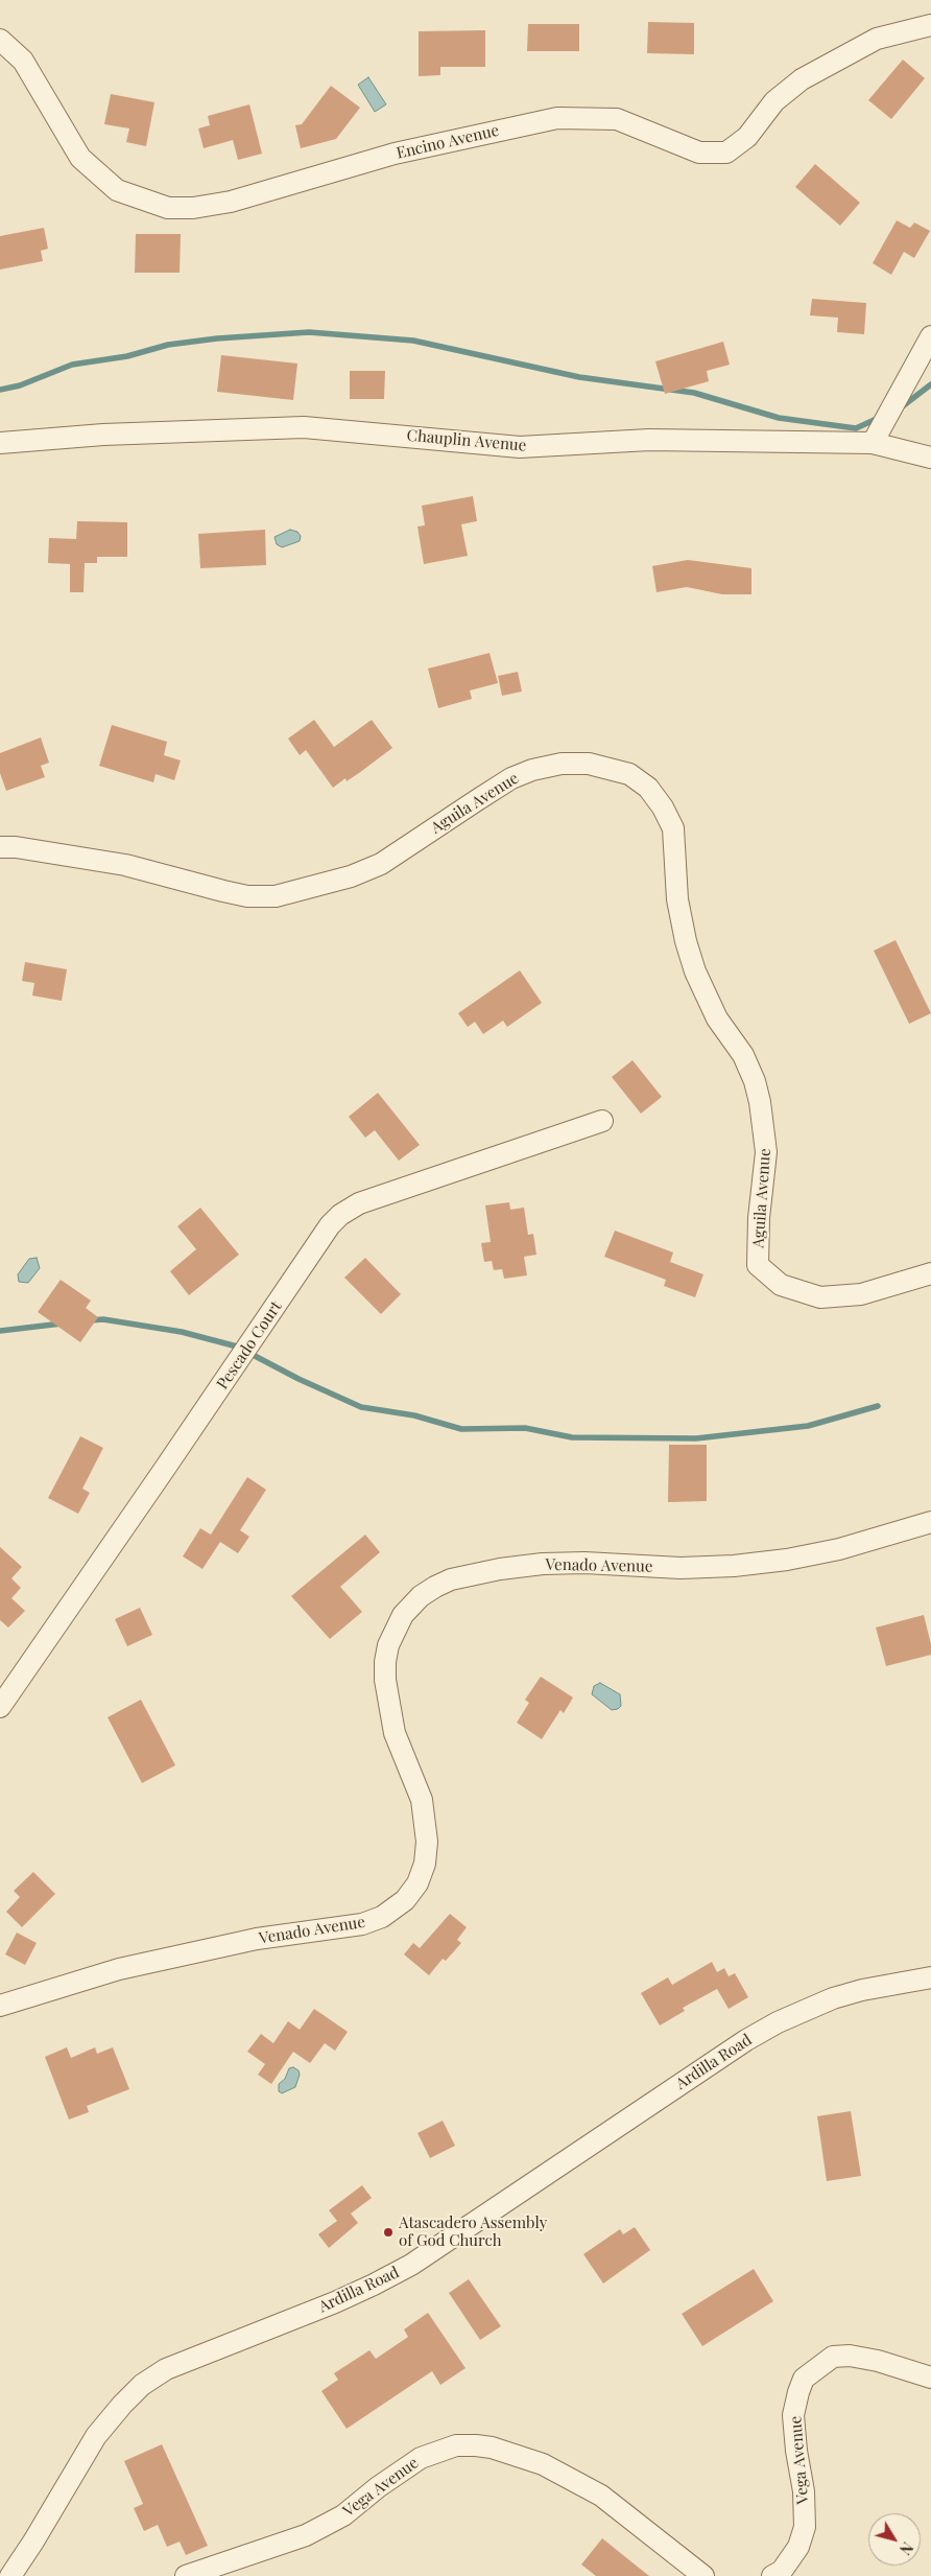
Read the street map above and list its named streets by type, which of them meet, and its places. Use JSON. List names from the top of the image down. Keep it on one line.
{"streets":{"street":["Encino Avenue","Chauplin Avenue","Aguila Avenue","Pescado Court","Venado Avenue","Ardilla Road","Vega Avenue"]},"places":["Atascadero Assembly of God Church"],"north":"bottom right"}
